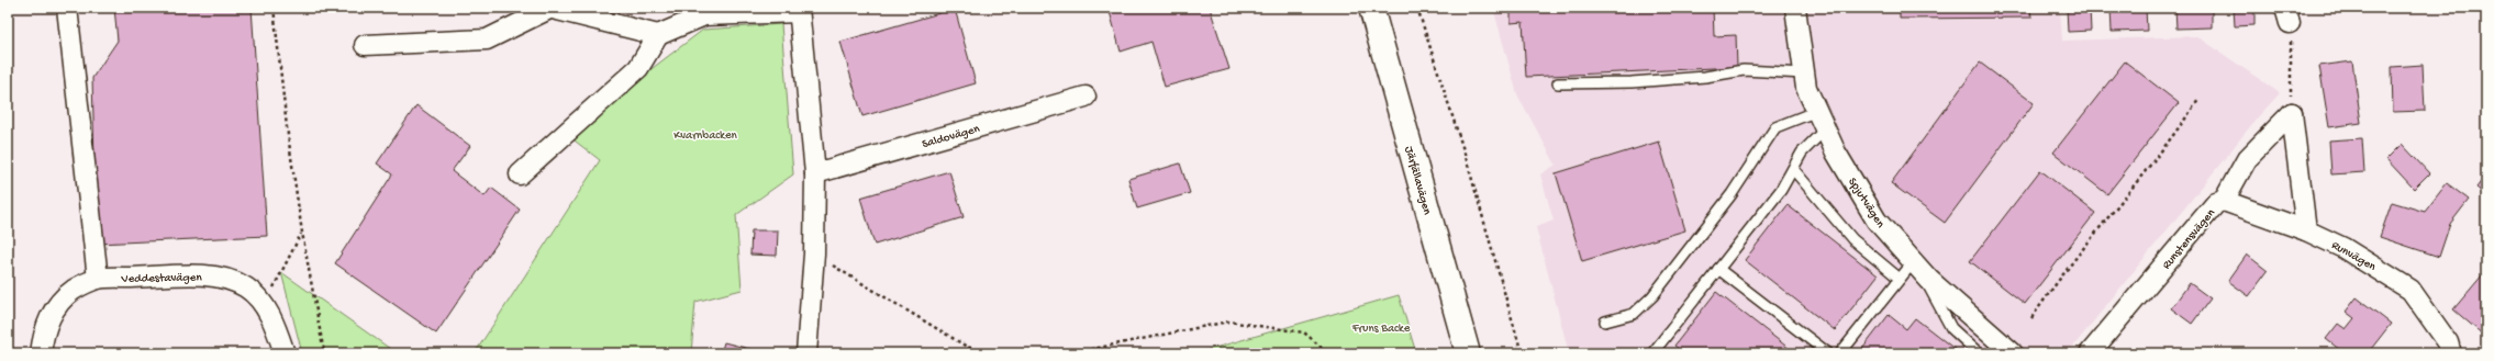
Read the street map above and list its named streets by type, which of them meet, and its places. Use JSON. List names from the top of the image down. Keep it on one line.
{"streets":{"street":["Saldovägen","Järfällavägen","Spjutvägen","Runstensvägen","Runvägen","Veddestavägen"]},"crossings":[["Runstensvägen","Runvägen"]],"parks":["Kvarnbacken","Fruns Backe"]}
